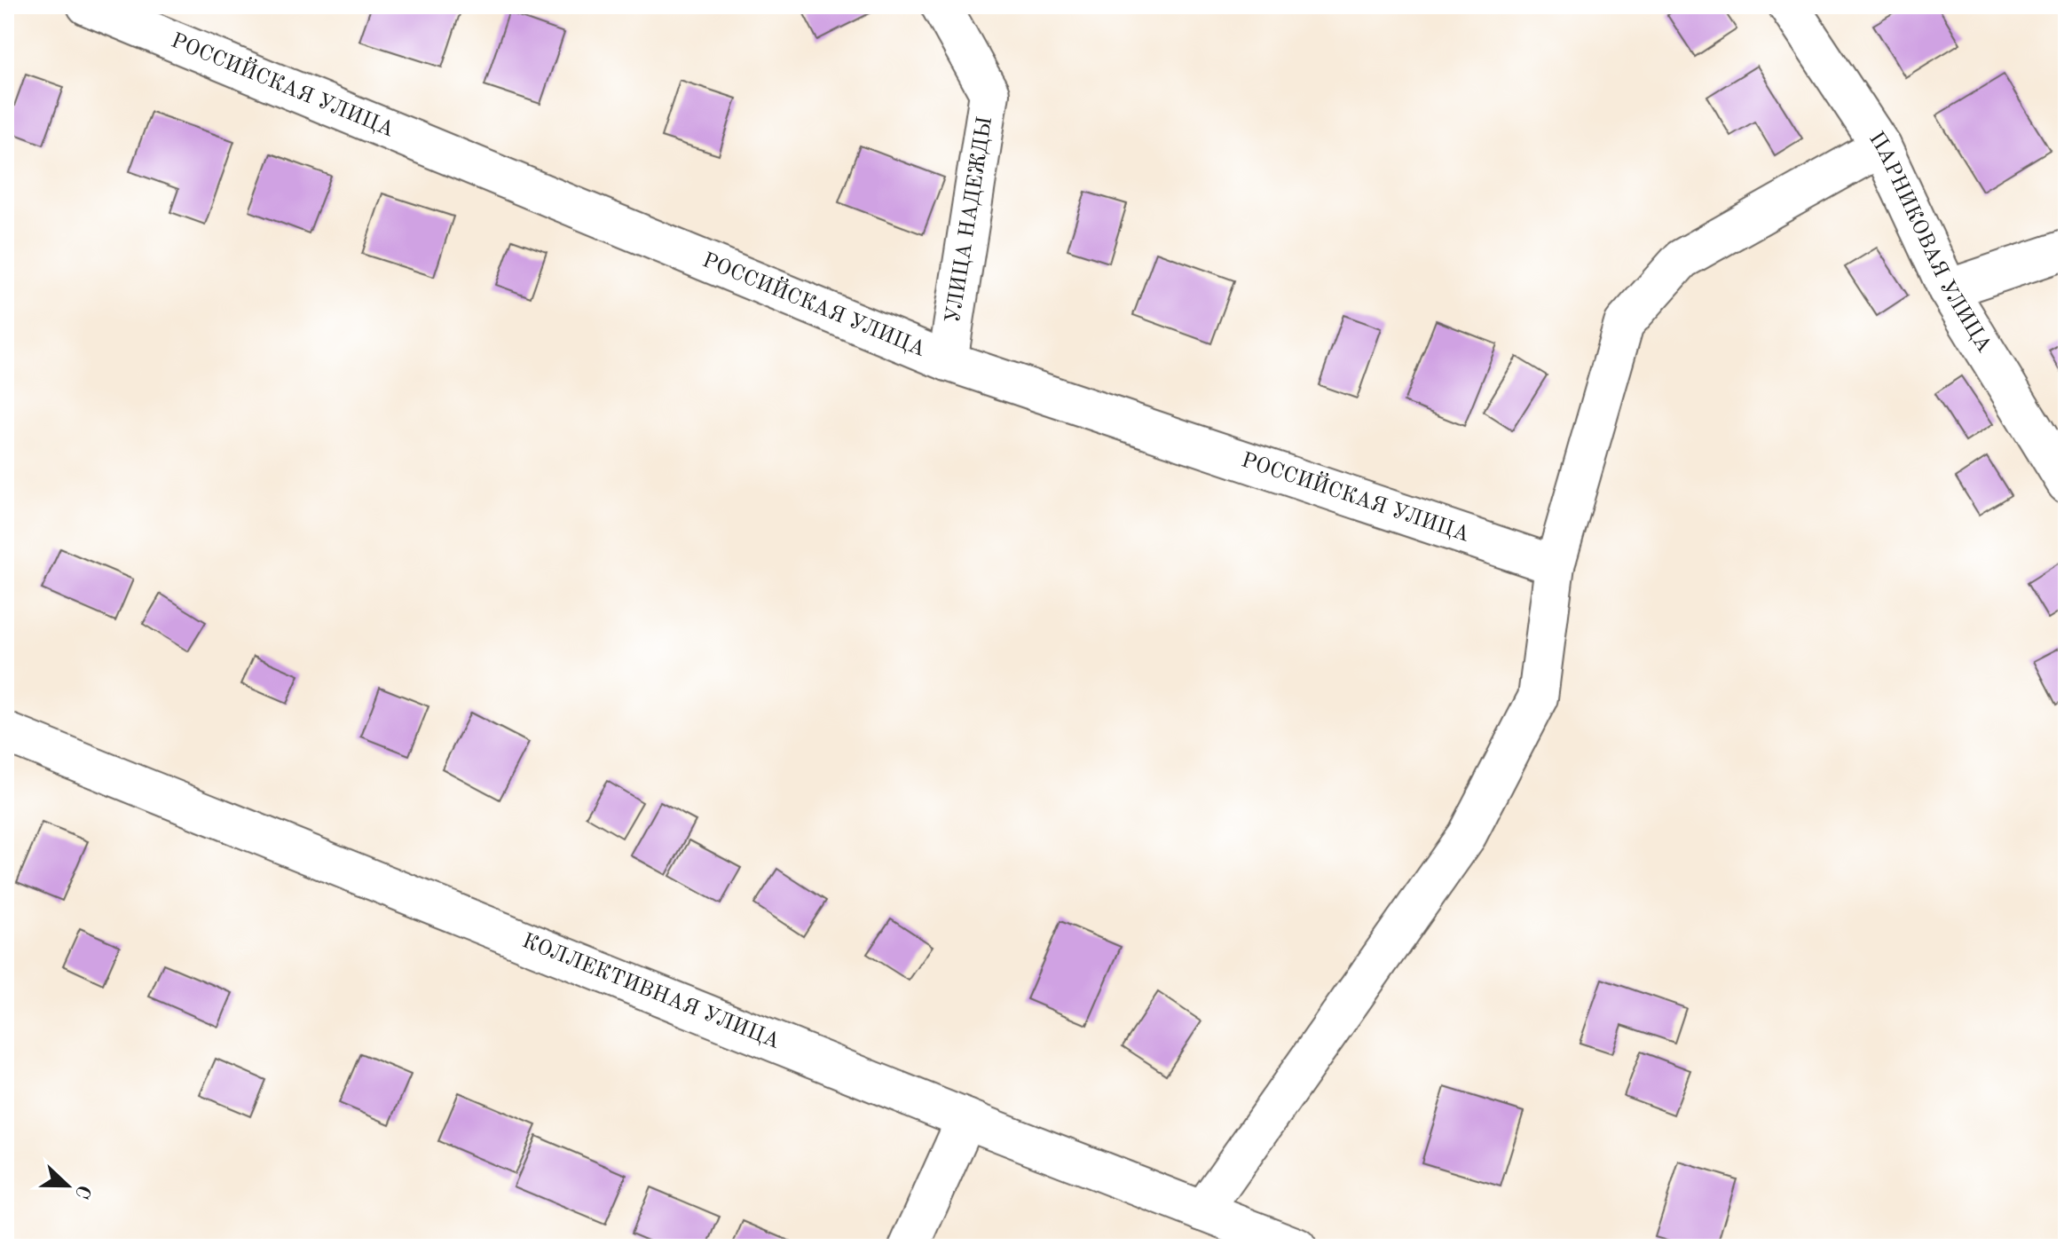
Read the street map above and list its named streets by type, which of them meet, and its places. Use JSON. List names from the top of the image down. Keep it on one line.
{"streets":{"street":["РОССИЙСКАЯ УЛИЦА","УЛИЦА НАДЕЖДЫ","ПАРНИКОВАЯ УЛИЦА","КОЛЛЕКТИВНАЯ УЛИЦА"]},"crossings":[["РОССИЙСКАЯ УЛИЦА","УЛИЦА НАДЕЖДЫ"]],"north":"right"}
